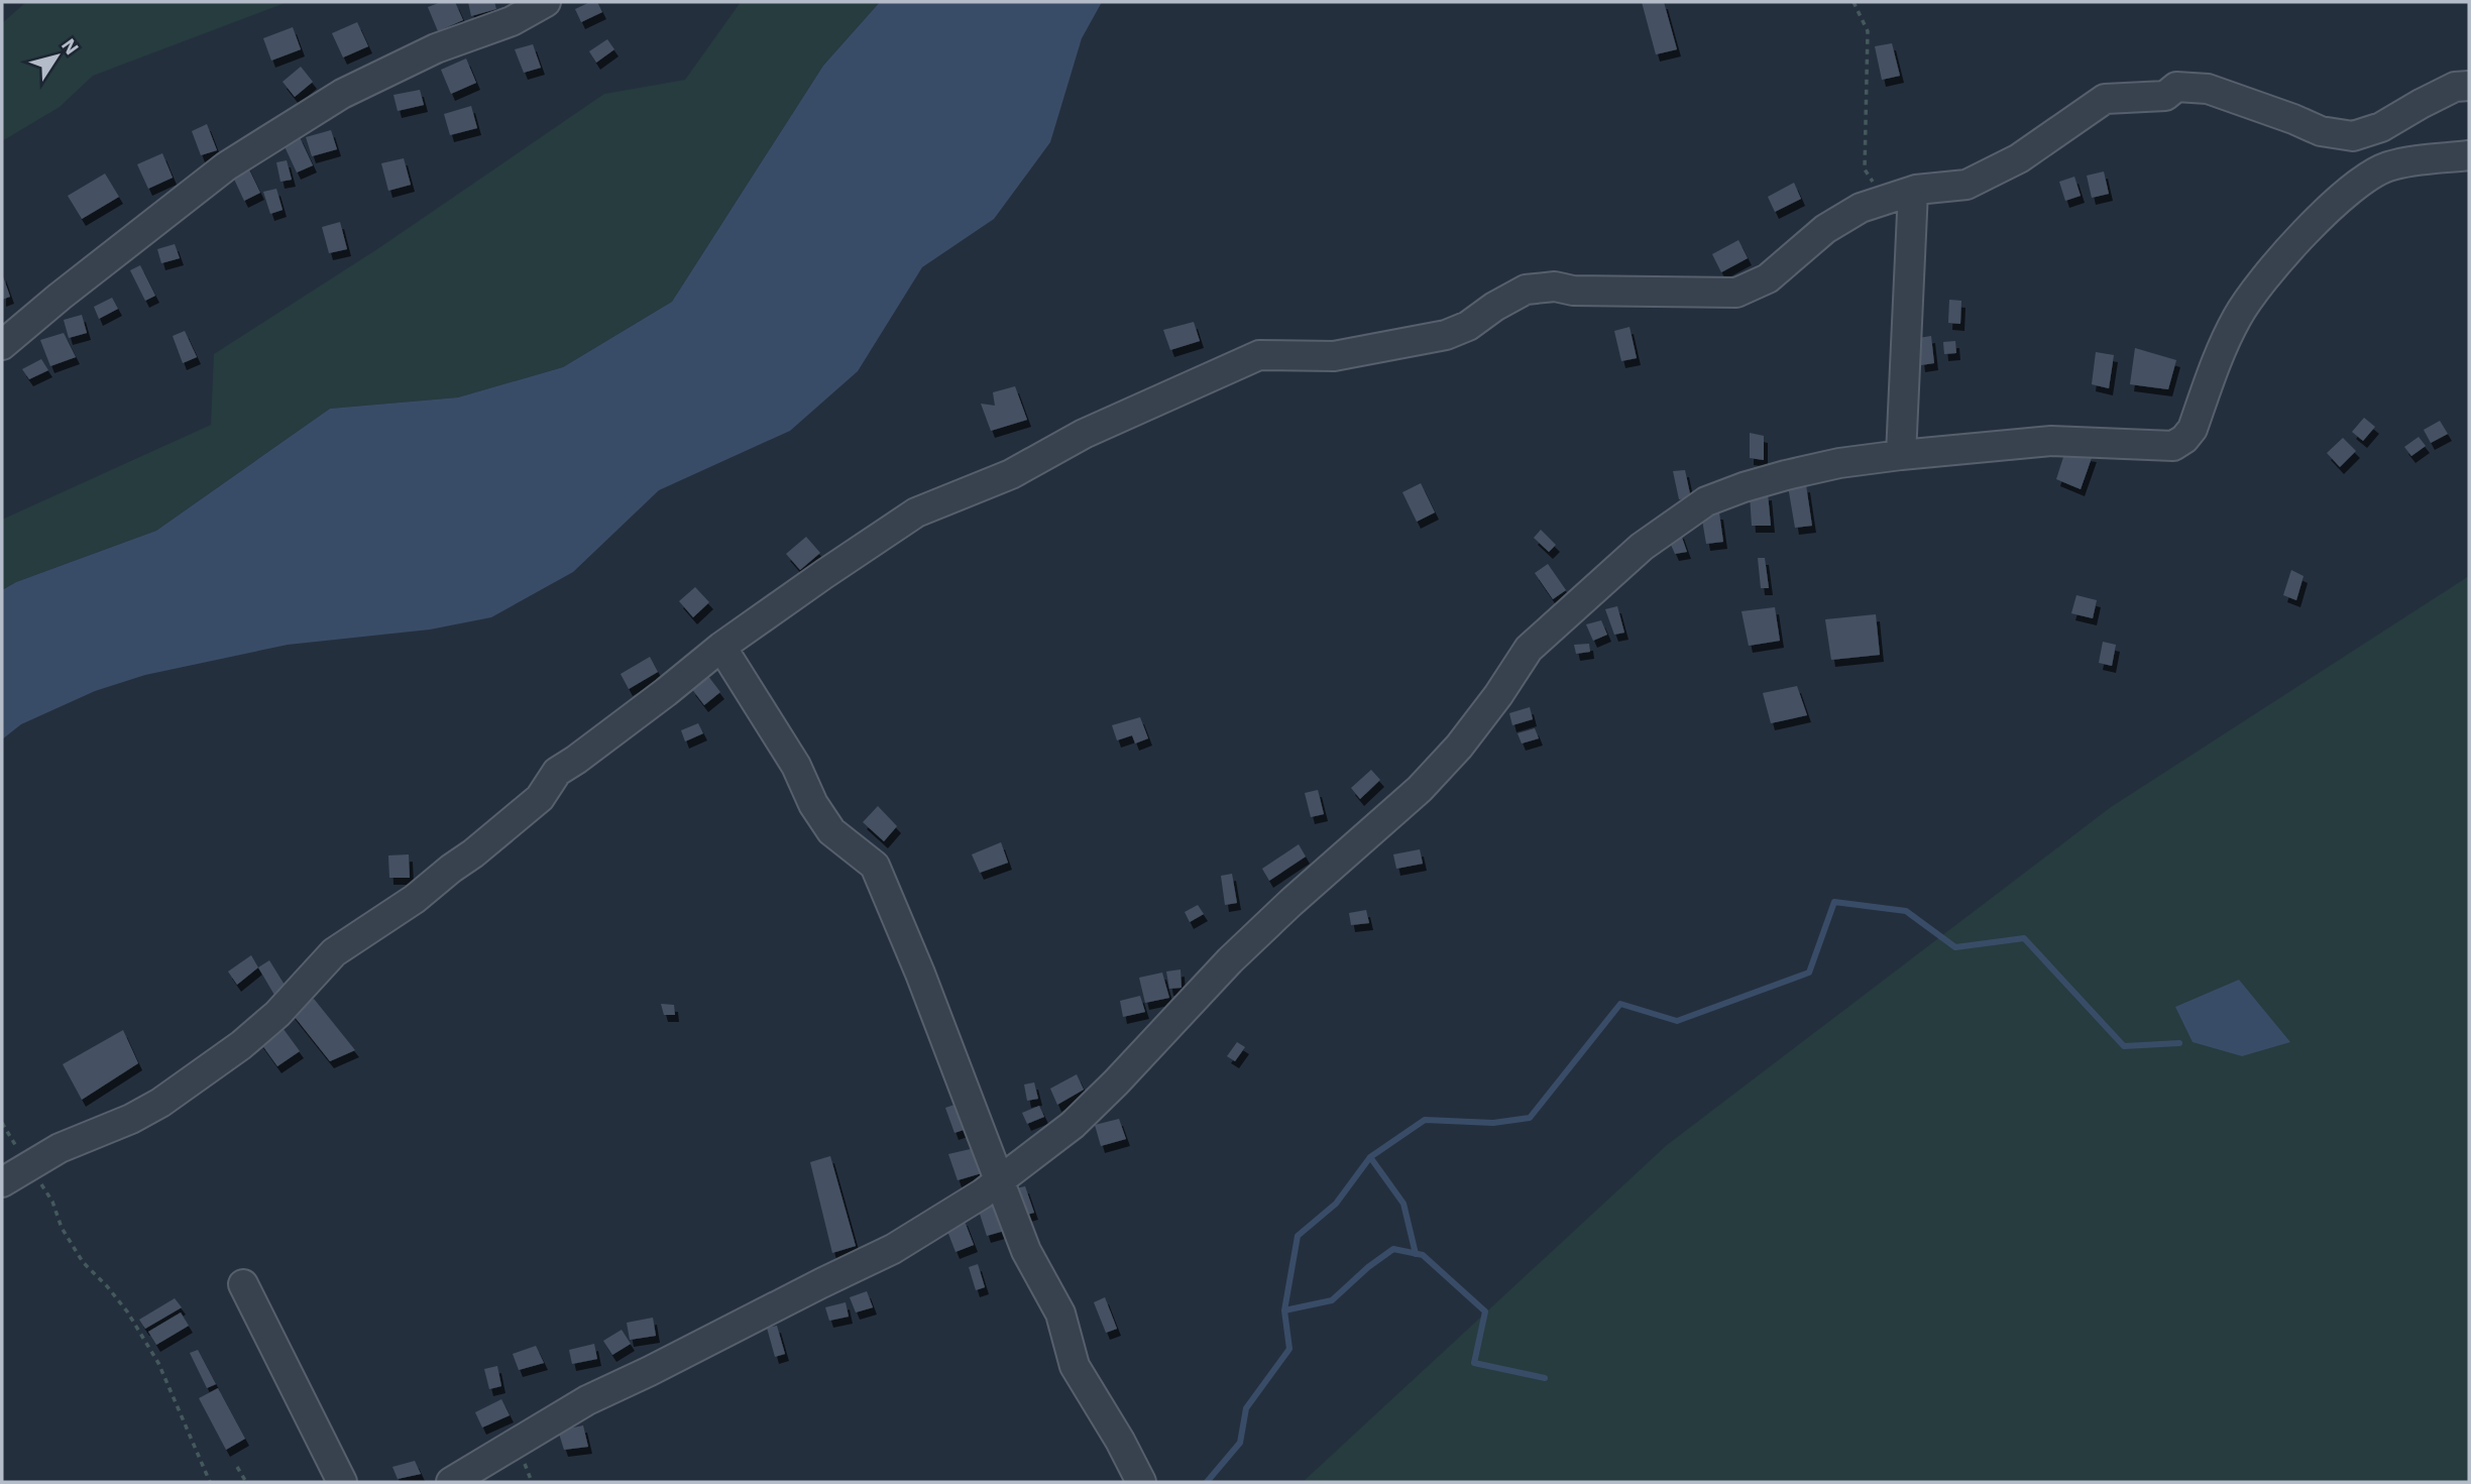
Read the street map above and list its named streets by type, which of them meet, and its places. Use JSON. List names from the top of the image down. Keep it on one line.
{"north":"top right"}
